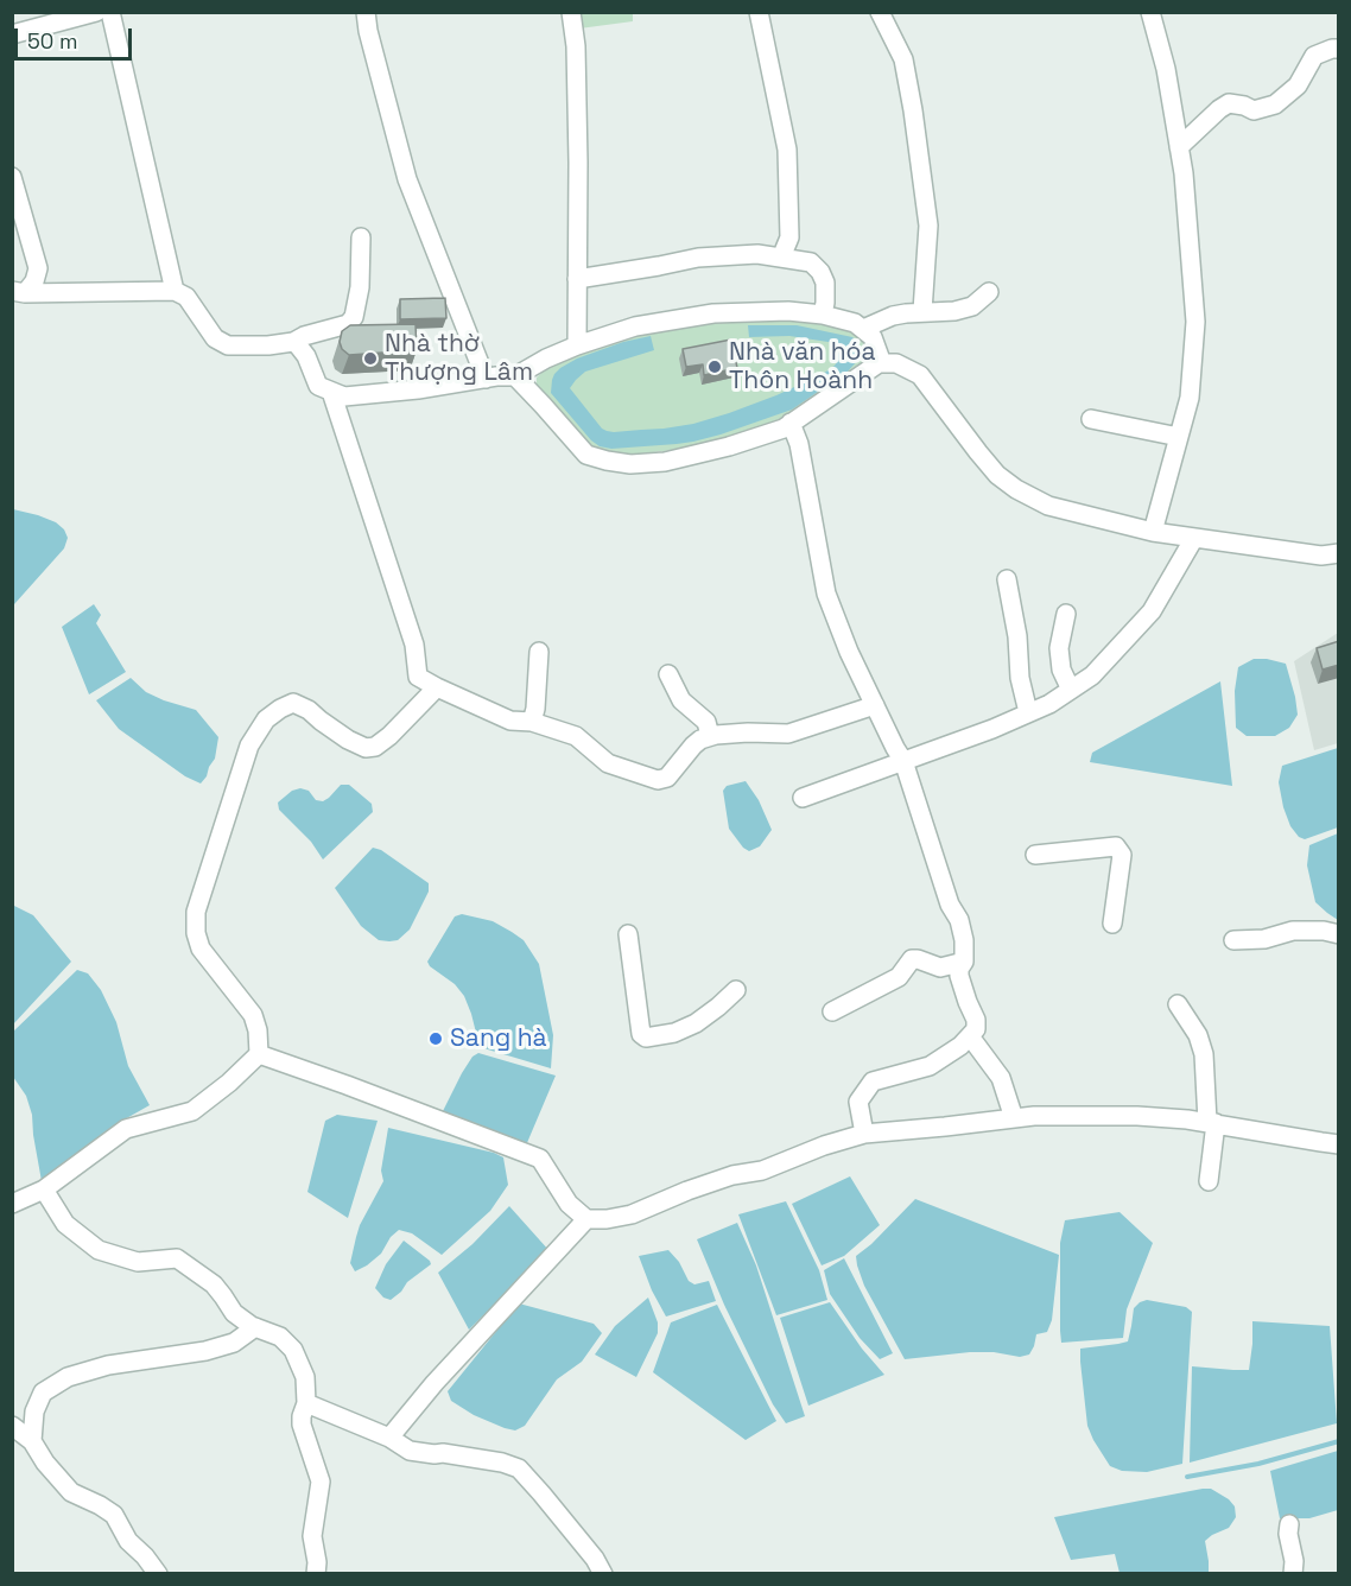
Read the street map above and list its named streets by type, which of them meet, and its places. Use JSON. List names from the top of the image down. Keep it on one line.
{"places":["Nhà thờ Thượng Lâm","Nhà văn hóa Thôn Hoành","Sang hà"],"scale_bar":"50 m"}
